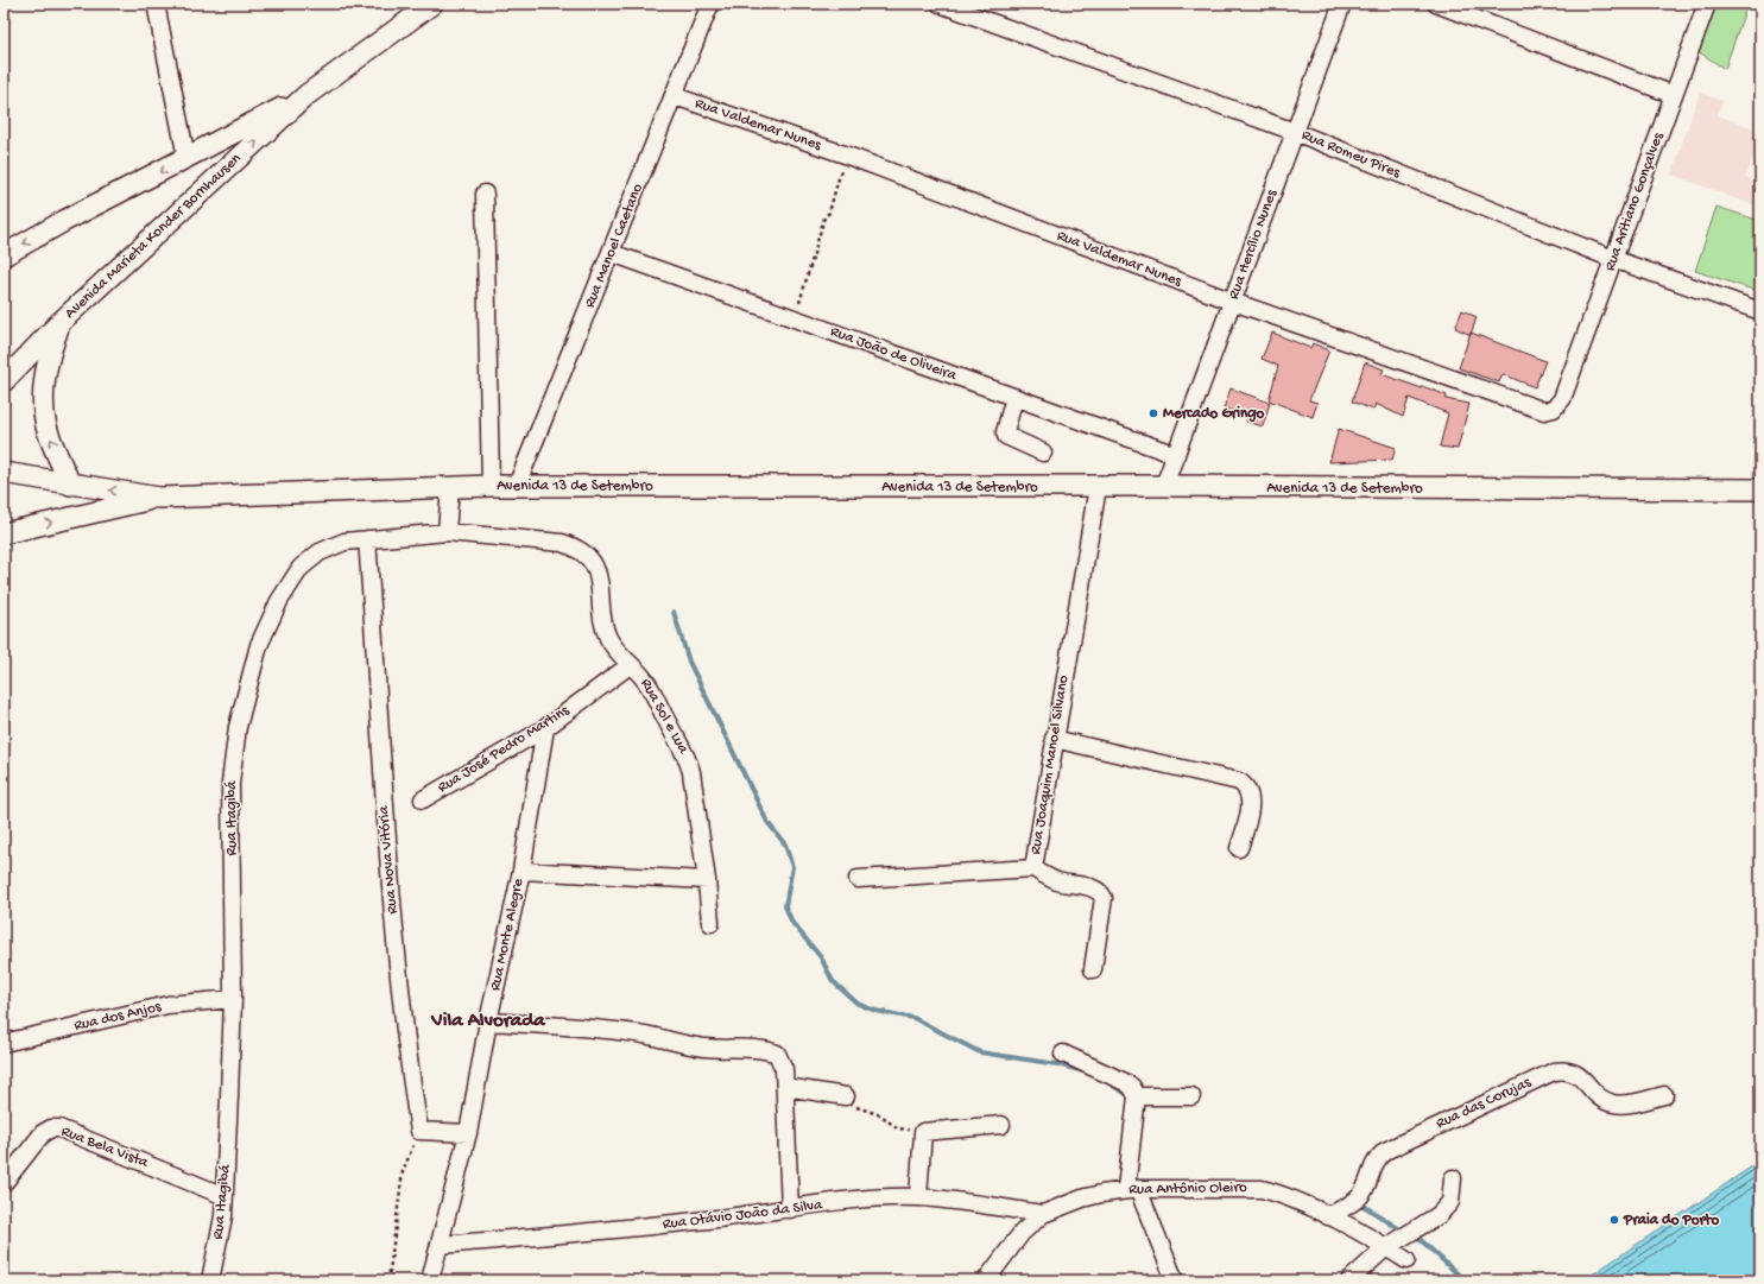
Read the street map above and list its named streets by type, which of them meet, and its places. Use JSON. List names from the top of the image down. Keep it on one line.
{"streets":{"main road":["Avenida Marieta Konder Bornhausen","Avenida 13 de Setembro"],"street":["Rua Valdemar Nunes","Rua Romeu Pires","Rua Aritiano Gonçalves","Rua Hercílio Nunes","Rua Manoel Caetano","Rua João de Oliveira","Rua Sol e Lua","Rua José Pedro Martins","Rua Joaquim Manoel Silvano","Rua Itagibá","Rua Nova Vitória","Rua Monte Alegre","Rua dos Anjos","Rua das Corujas","Rua Bela Vista","Rua Antônio Oleiro","Rua Otávio João da Silva"]},"crossings":[["Rua Valdemar Nunes","Rua Aritiano Gonçalves"],["Rua Valdemar Nunes","Rua Hercílio Nunes"],["Rua Valdemar Nunes","Rua Manoel Caetano"],["Rua Romeu Pires","Rua Aritiano Gonçalves"],["Rua Romeu Pires","Rua Hercílio Nunes"],["Rua Hercílio Nunes","Rua João de Oliveira"],["Rua Hercílio Nunes","Avenida 13 de Setembro"],["Rua Manoel Caetano","Rua João de Oliveira"],["Rua Manoel Caetano","Avenida 13 de Setembro"],["Avenida 13 de Setembro","Rua Joaquim Manoel Silvano"],["Rua Sol e Lua","Rua José Pedro Martins"],["Rua Sol e Lua","Rua Itagibá"],["Rua José Pedro Martins","Rua Monte Alegre"],["Rua Itagibá","Rua Nova Vitória"],["Rua Itagibá","Rua dos Anjos"],["Rua Itagibá","Rua Bela Vista"],["Rua Monte Alegre","Rua Otávio João da Silva"],["Rua das Corujas","Rua Antônio Oleiro"],["Rua Antônio Oleiro","Rua Otávio João da Silva"]],"districts":["Vila Alvorada"],"places":["Mercado Gringo","Praia do Porto"]}
